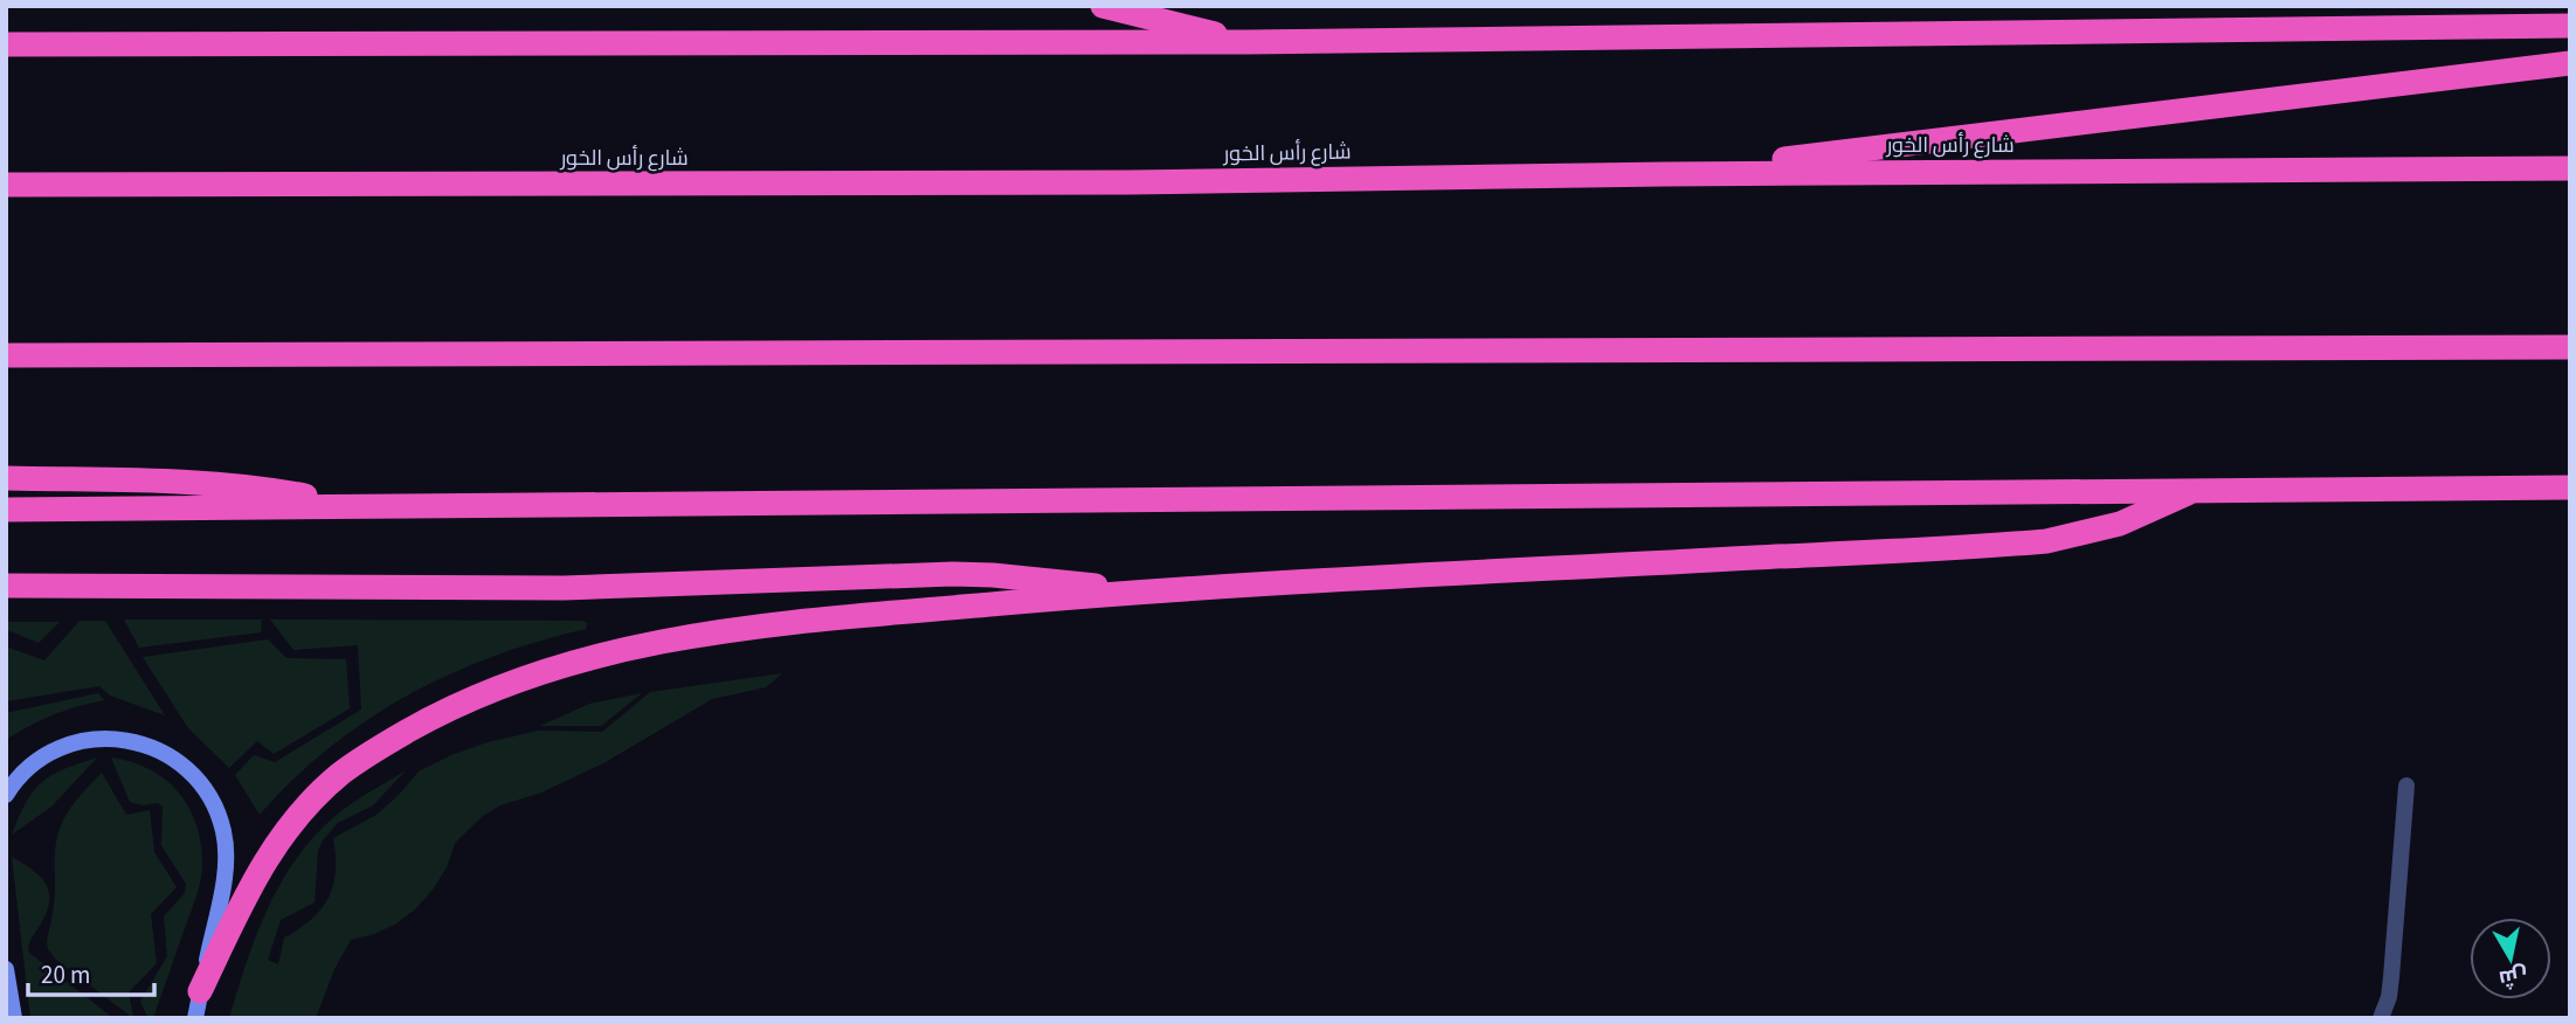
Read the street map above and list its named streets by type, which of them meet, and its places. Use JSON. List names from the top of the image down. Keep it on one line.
{"streets":{"highway":["شارع رأس الخور"]},"scale_bar":"20 m","north":"bottom"}
